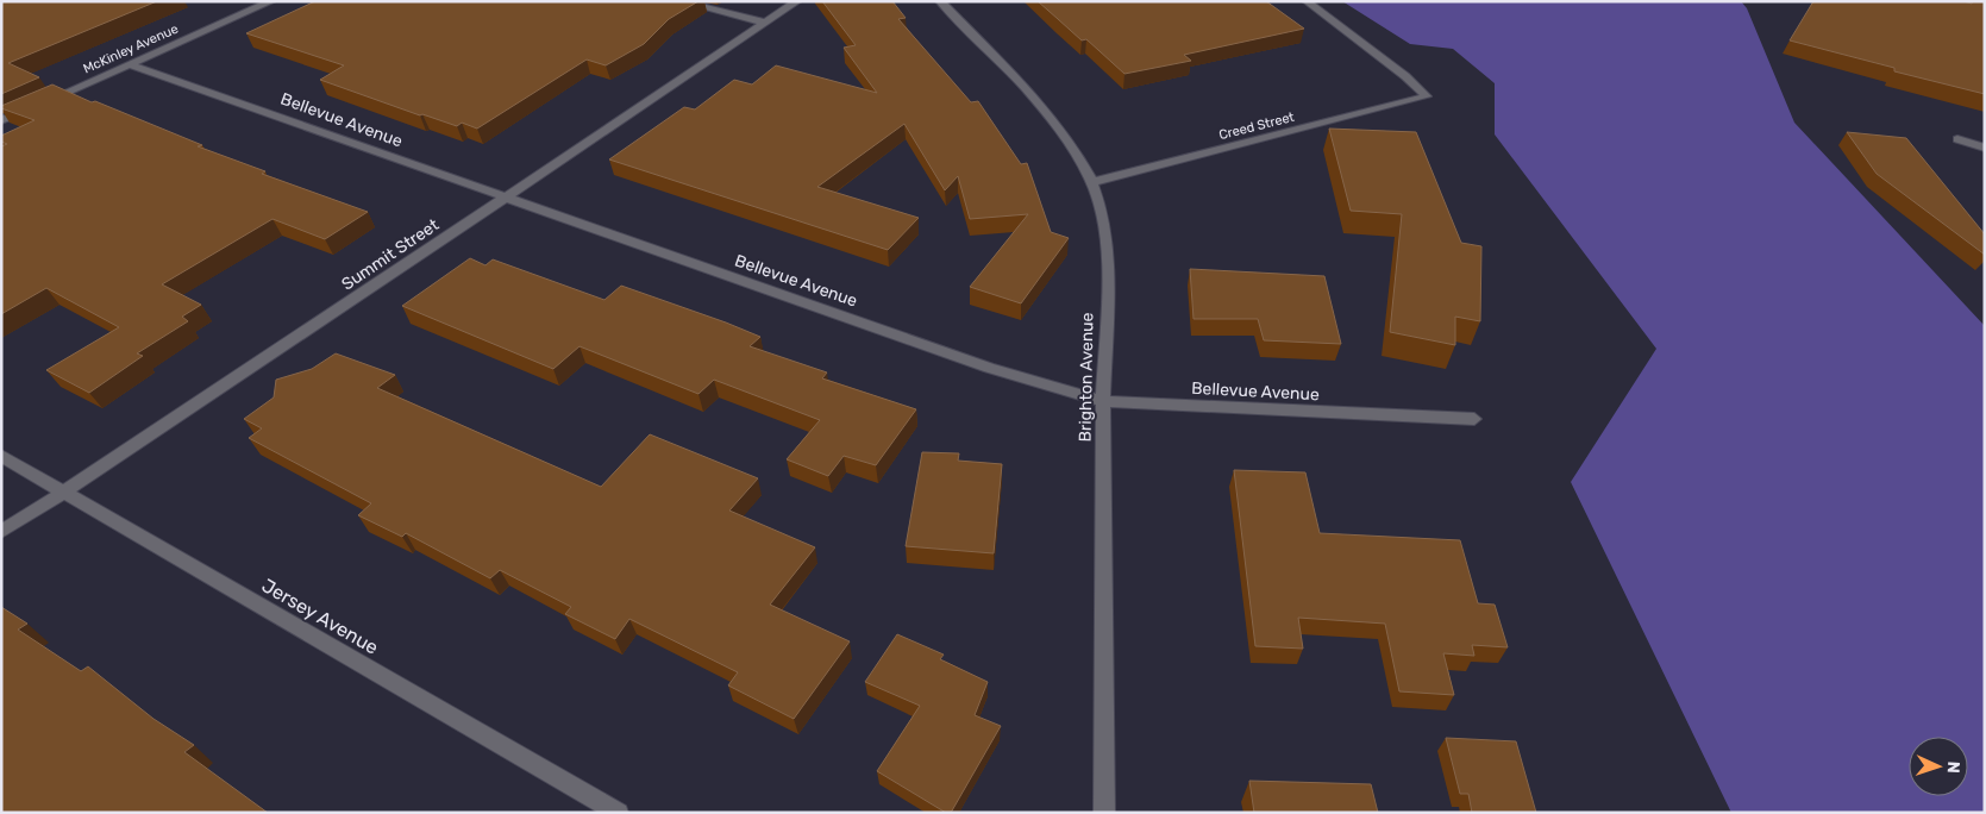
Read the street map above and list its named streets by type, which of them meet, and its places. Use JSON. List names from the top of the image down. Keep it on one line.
{"streets":{"street":["McKinley Avenue","Bellevue Avenue","Creed Street","Summit Street","Brighton Avenue","Jersey Avenue"]},"crossings":[["McKinley Avenue","Bellevue Avenue"],["Bellevue Avenue","Summit Street"],["Bellevue Avenue","Brighton Avenue"],["Creed Street","Brighton Avenue"],["Summit Street","Jersey Avenue"]],"north":"right"}
